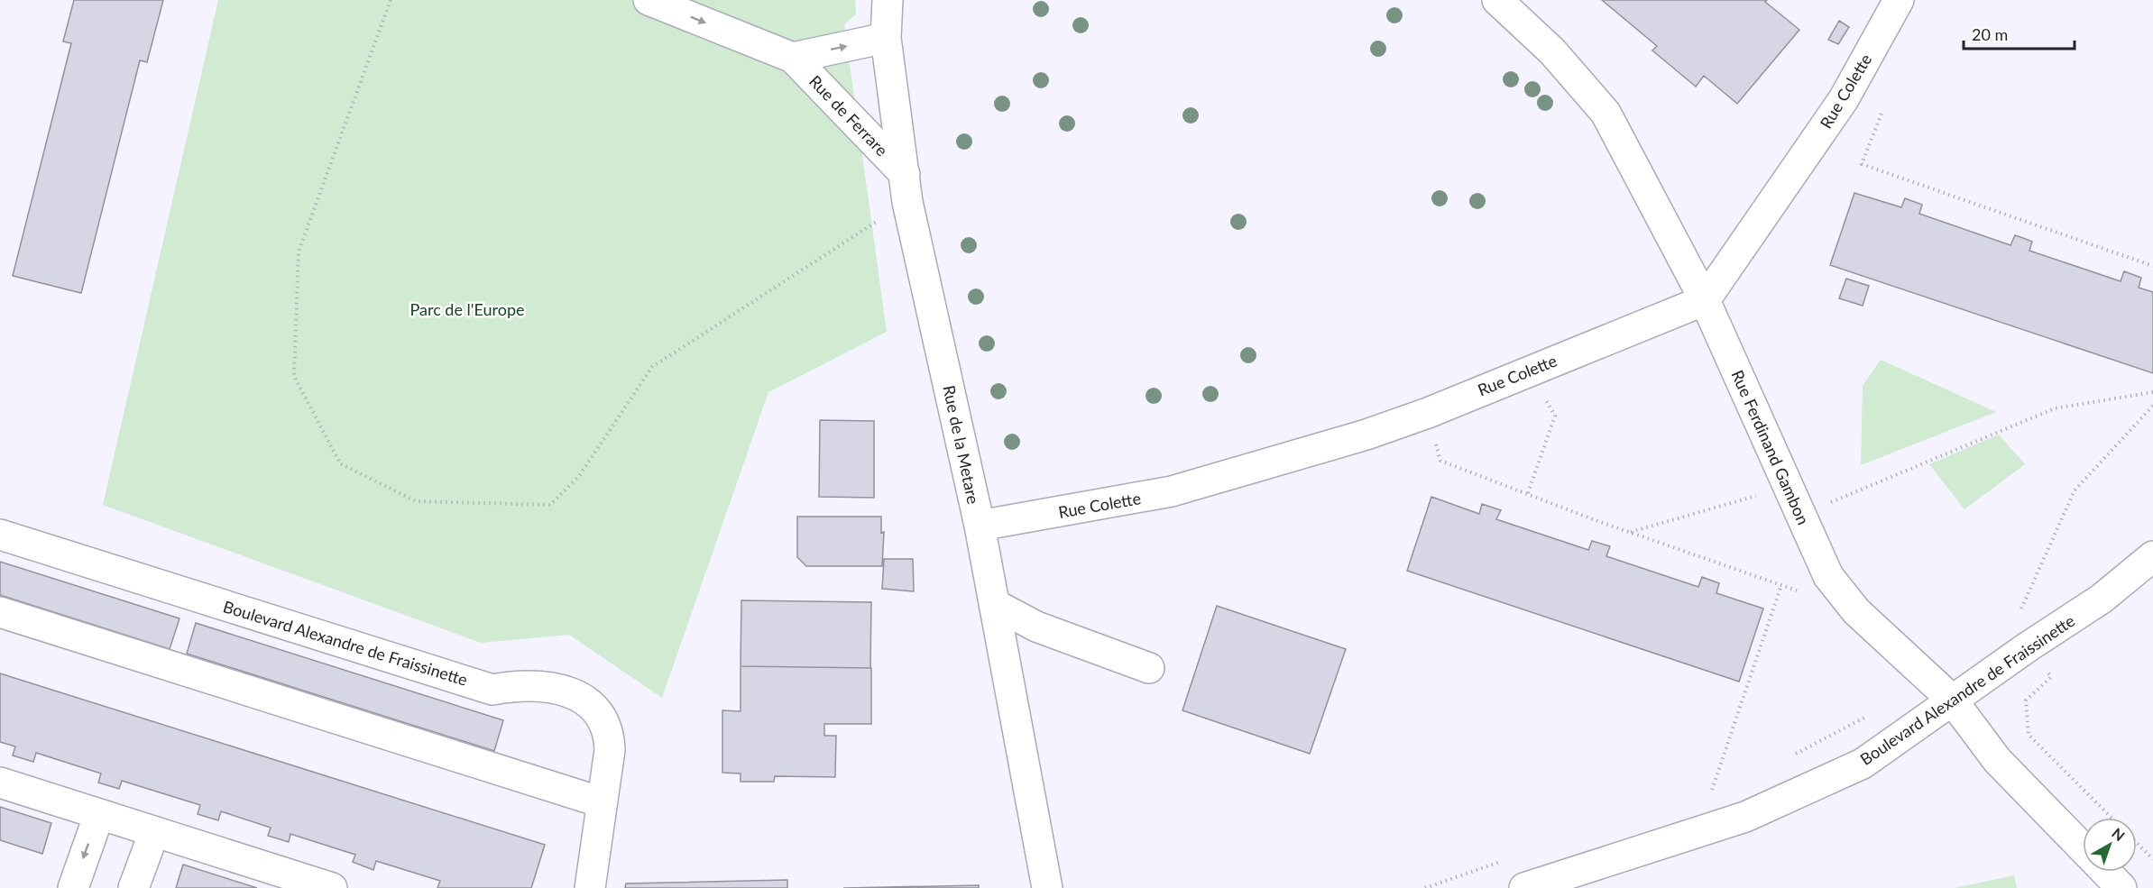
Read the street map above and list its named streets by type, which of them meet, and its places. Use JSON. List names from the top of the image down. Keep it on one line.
{"streets":{"street":["Rue Colette","Rue de Ferrare","Rue de la Metare","Rue Ferdinand Gambon","Boulevard Alexandre de Fraissinette"]},"crossings":[["Rue Colette","Rue de la Metare"],["Rue Colette","Rue Ferdinand Gambon"],["Rue de Ferrare","Rue de la Metare"],["Rue Ferdinand Gambon","Boulevard Alexandre de Fraissinette"]],"one_way":["Rue de Ferrare"],"parks":["Parc de l'Europe"],"scale_bar":"20 m","north":"top right"}
